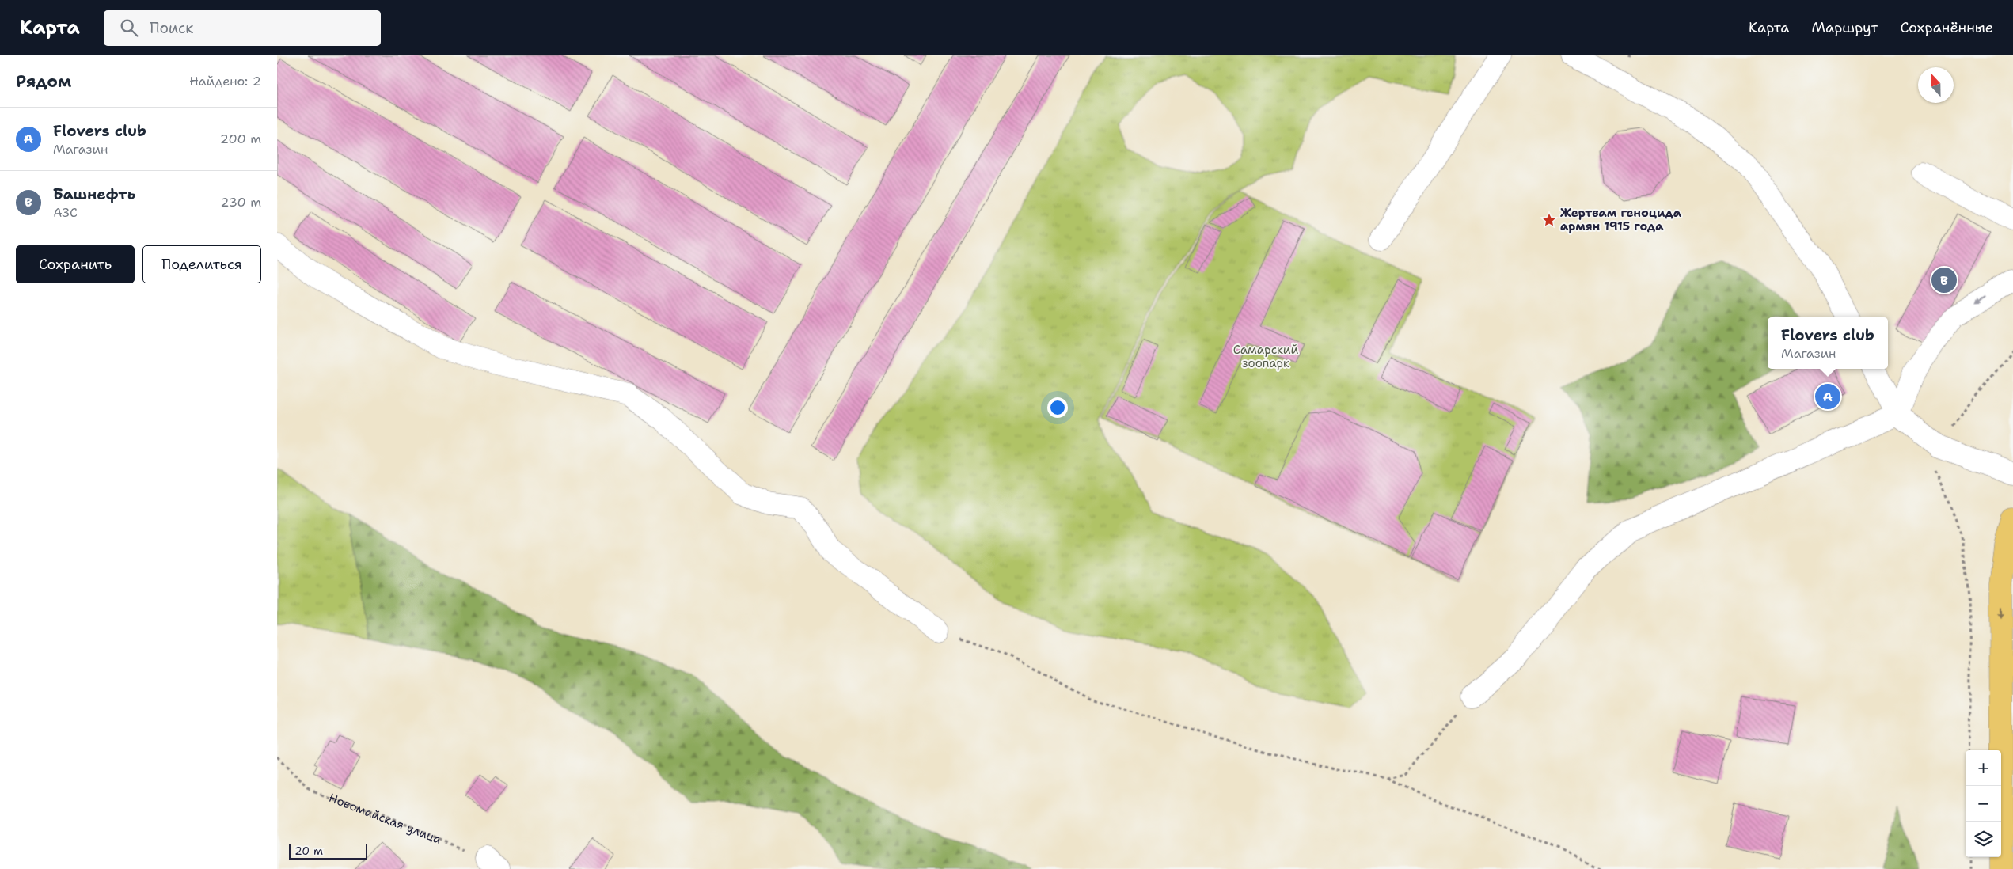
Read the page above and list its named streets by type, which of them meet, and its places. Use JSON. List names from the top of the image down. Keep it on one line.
{"streets":{"path":["Новомайская улица"]},"parks":["Самарский зоопарк"],"places":{"place":["Жертвам геноцида армян 1915 года"]},"scale_bar":"20 m","north":"top","page":{"header":"Карта","search":"Поиск","nav":["Карта","Маршрут","Сохранённые"],"heading":["Рядом","Найдено: 2"],"list":[{"mark":"A","name":"Flovers club","note":"Магазин","value":"200 m"},{"mark":"B","name":"Башнефть","note":"АЗС","value":"230 m"}],"buttons":["Сохранить","Поделиться"],"pins":["B","A"],"popup":["Flovers club","Магазин"],"map_buttons":["+","−"],"scale":"20 m"}}
